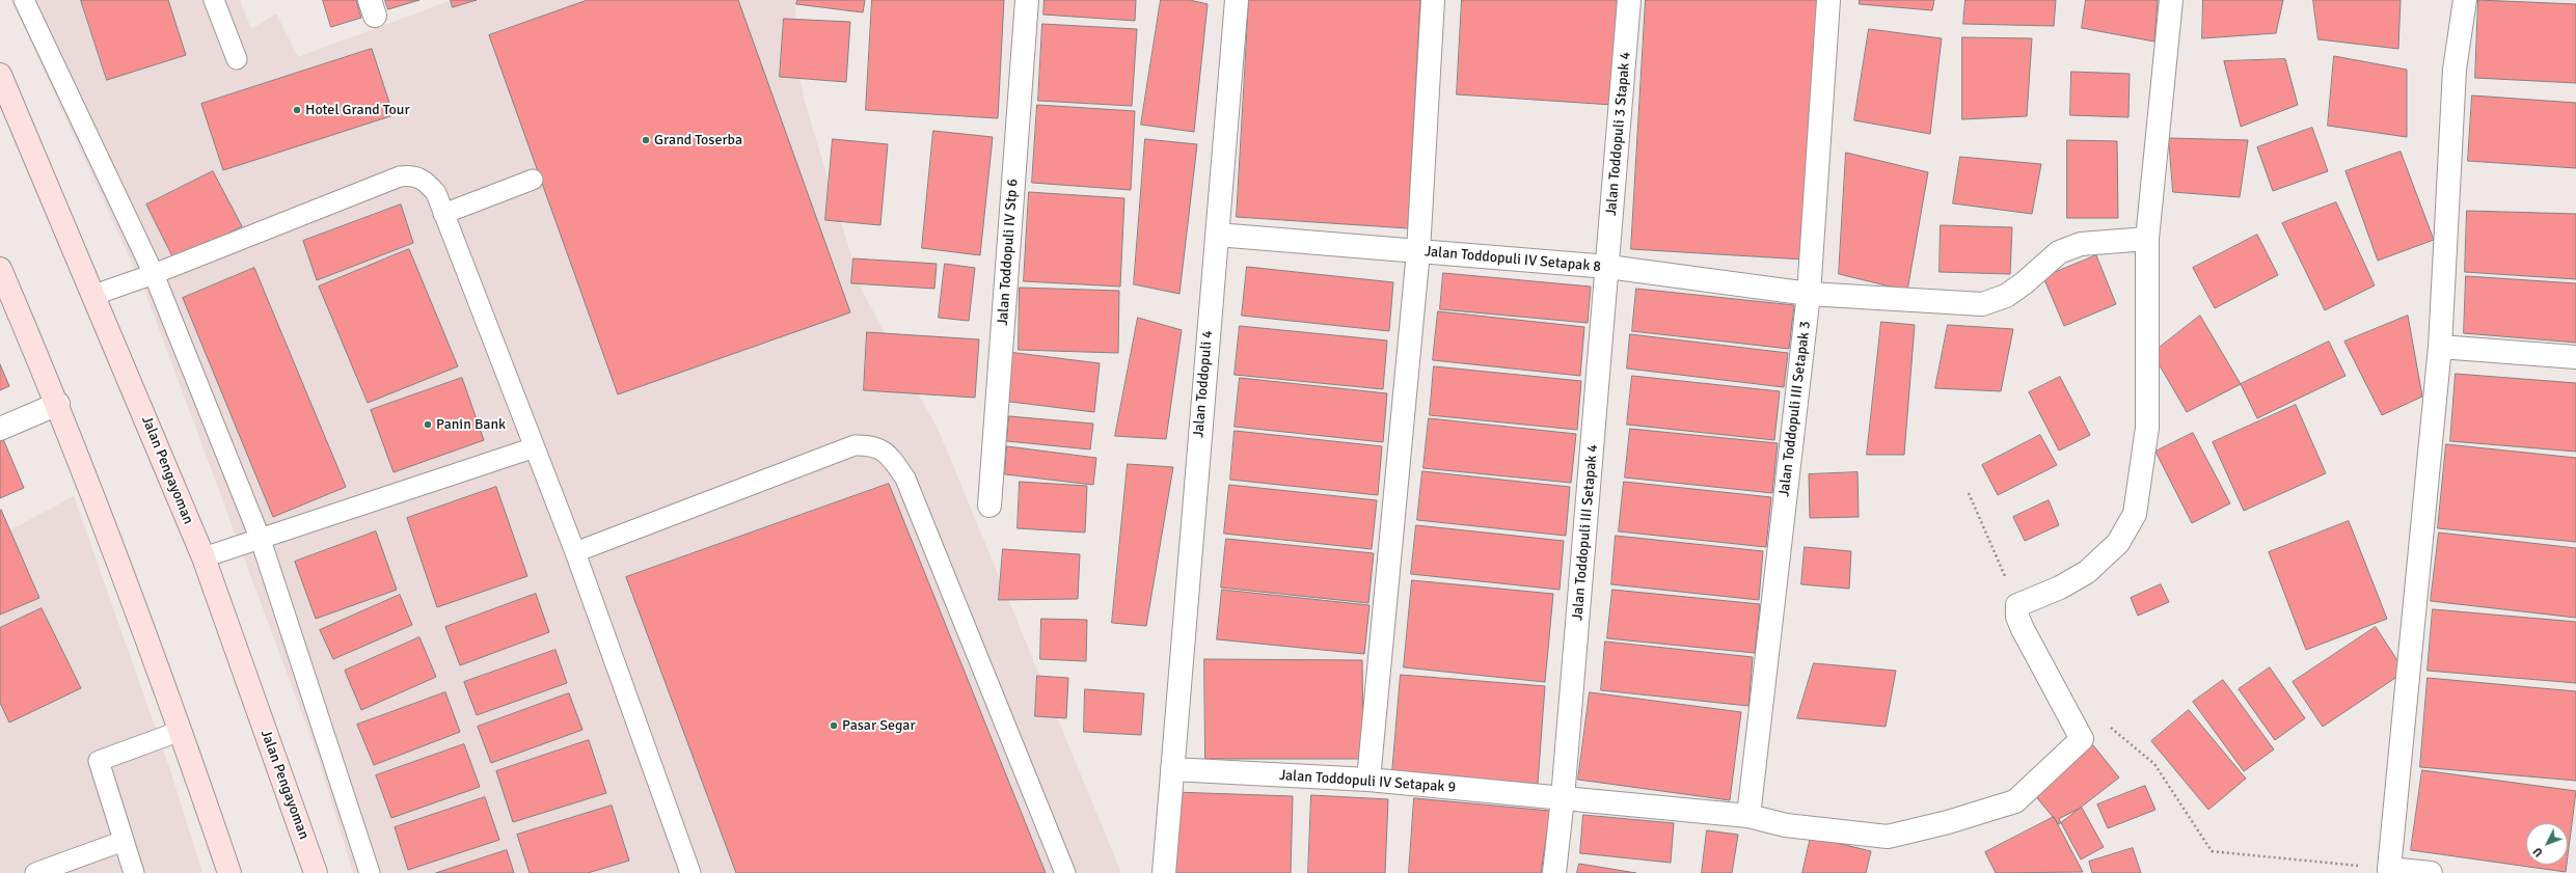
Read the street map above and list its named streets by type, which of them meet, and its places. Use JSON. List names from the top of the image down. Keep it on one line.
{"streets":{"street":["Jalan Toddopuli 3 Stapak 4","Jalan Toddopuli IV Stp 6","Jalan Toddopuli IV Setapak 8","Jalan Toddopuli 4","Jalan Toddopuli III Setapak 3","Jalan Pengayoman","Jalan Toddopuli III Setapak 4","Jalan Toddopuli IV Setapak 9"]},"crossings":[["Jalan Toddopuli 3 Stapak 4","Jalan Toddopuli IV Setapak 8"],["Jalan Toddopuli 3 Stapak 4","Jalan Toddopuli III Setapak 4"],["Jalan Toddopuli IV Setapak 8","Jalan Toddopuli 4"],["Jalan Toddopuli IV Setapak 8","Jalan Toddopuli III Setapak 3"],["Jalan Toddopuli IV Setapak 8","Jalan Toddopuli III Setapak 4"],["Jalan Toddopuli 4","Jalan Toddopuli IV Setapak 9"],["Jalan Toddopuli III Setapak 3","Jalan Toddopuli IV Setapak 9"],["Jalan Toddopuli III Setapak 4","Jalan Toddopuli IV Setapak 9"]],"places":["Hotel Grand Tour","Grand Toserba","Panin Bank","Pasar Segar"],"north":"bottom left"}
